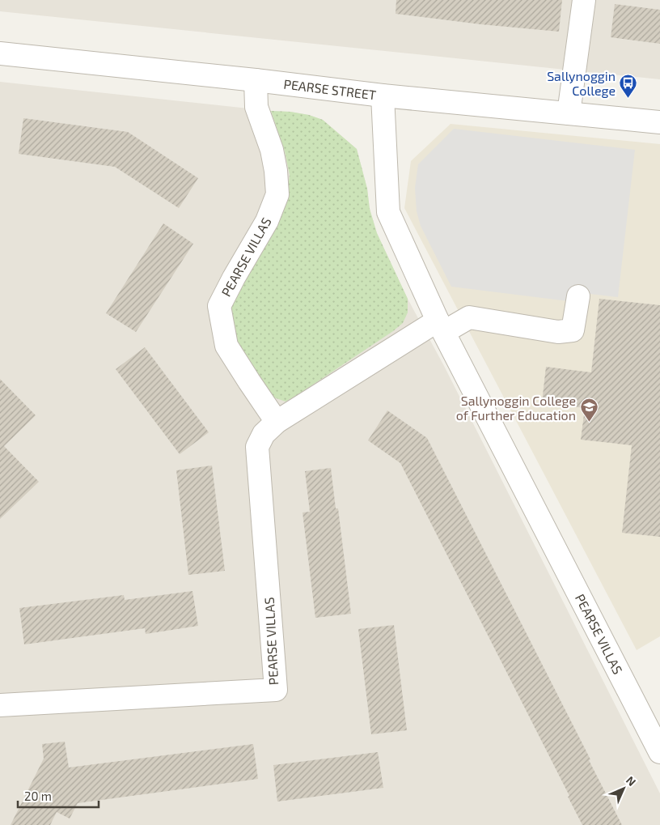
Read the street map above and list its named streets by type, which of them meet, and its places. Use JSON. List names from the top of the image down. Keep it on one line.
{"streets":{"street":["PEARSE STREET","PEARSE VILLAS"]},"crossings":[["PEARSE STREET","PEARSE VILLAS"]],"places":{"bus stop":["Sallynoggin College"],"school or university":["Sallynoggin College of Further Education"]},"scale_bar":"20 m","north":"top right"}
